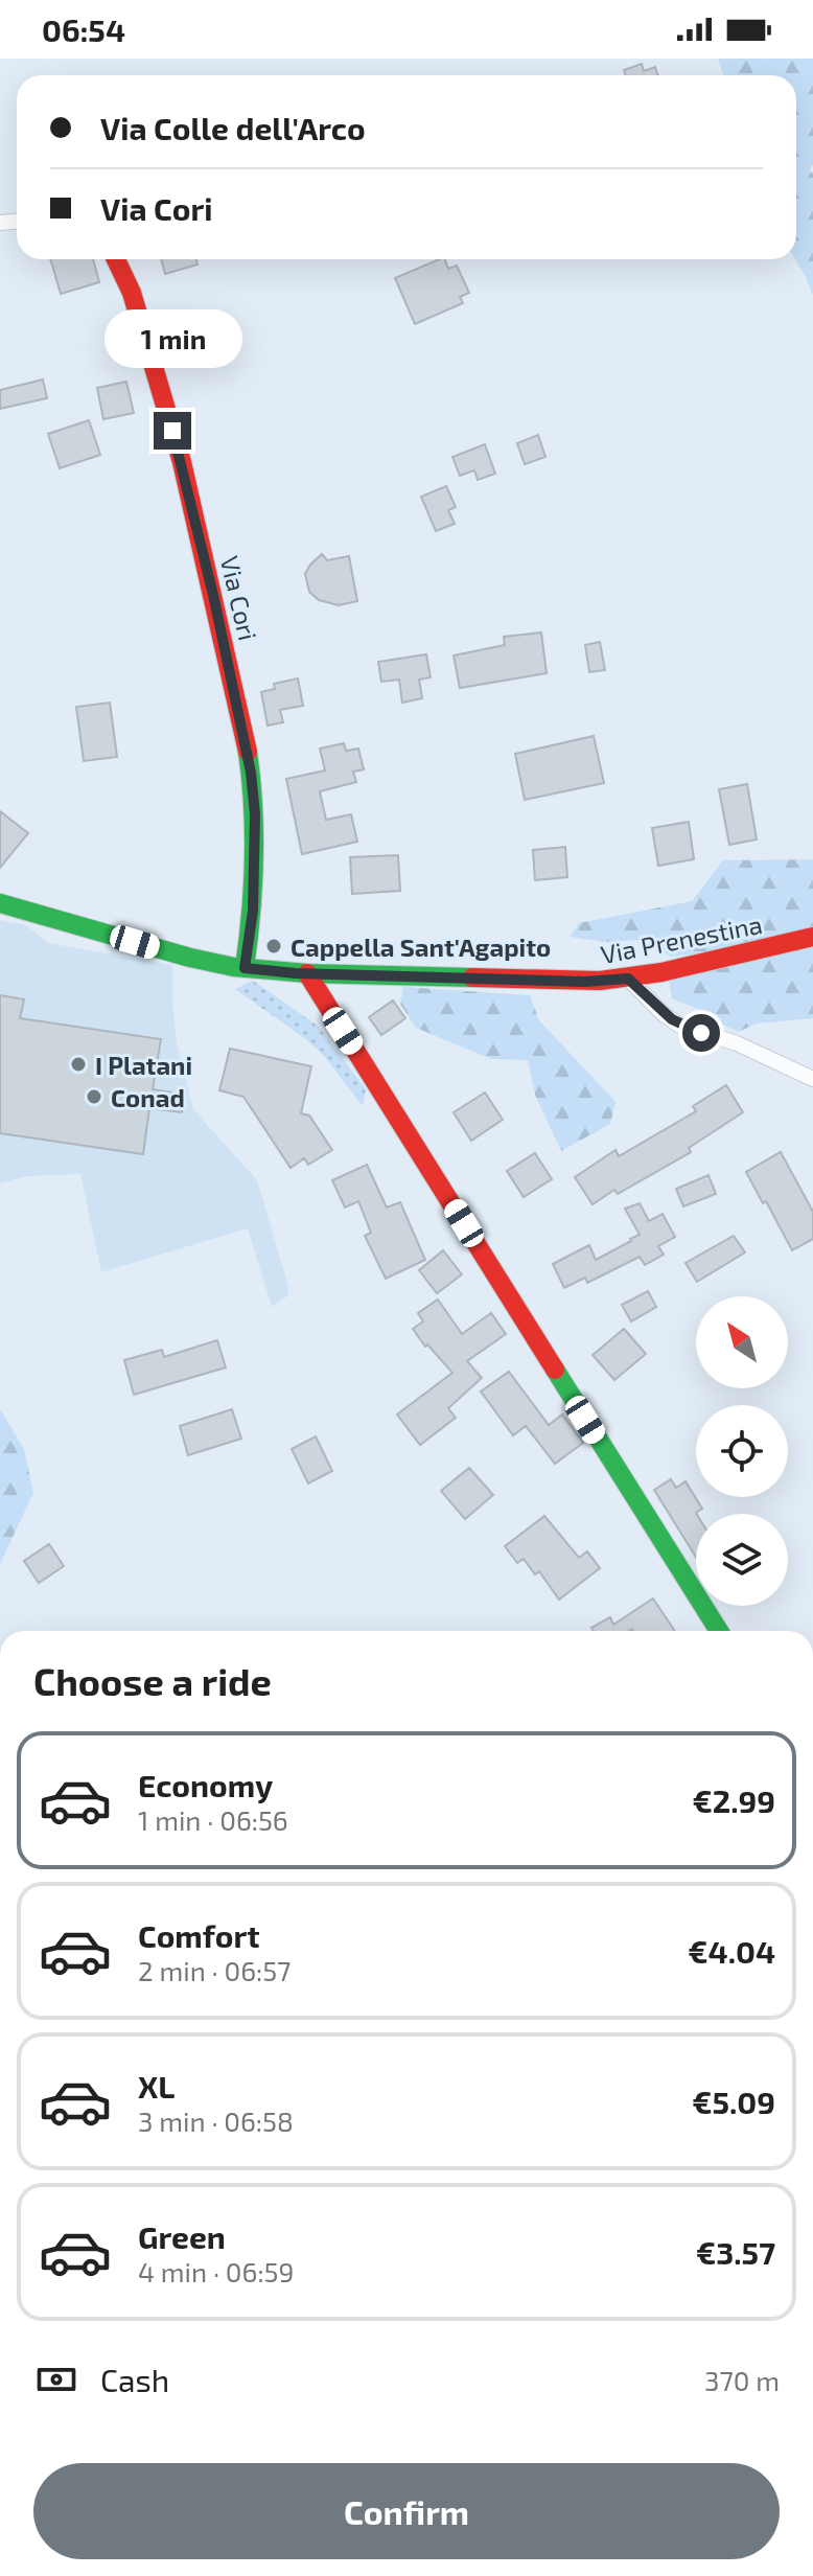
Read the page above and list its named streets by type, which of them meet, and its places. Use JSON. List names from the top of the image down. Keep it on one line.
{"streets":{"street":["Via Cori","Via Prenestina"]},"crossings":[["Via Cori","Via Prenestina"]],"places":["Cappella Sant'Agapito","I Platani","Conad"],"north":"top left","page":{"status":"06:54","banner":["Via Colle dell'Arco","Via Cori"],"bubble":"1 min","heading":"Choose a ride","list":[{"name":"Economy","note":"1 min · 06:56","value":"€2.99"},{"name":"Comfort","note":"2 min · 06:57","value":"€4.04"},{"name":"XL","note":"3 min · 06:58","value":"€5.09"},{"name":"Green","note":"4 min · 06:59","value":"€3.57"}],"pay":["Cash","370 m"],"buttons":"Confirm"}}
